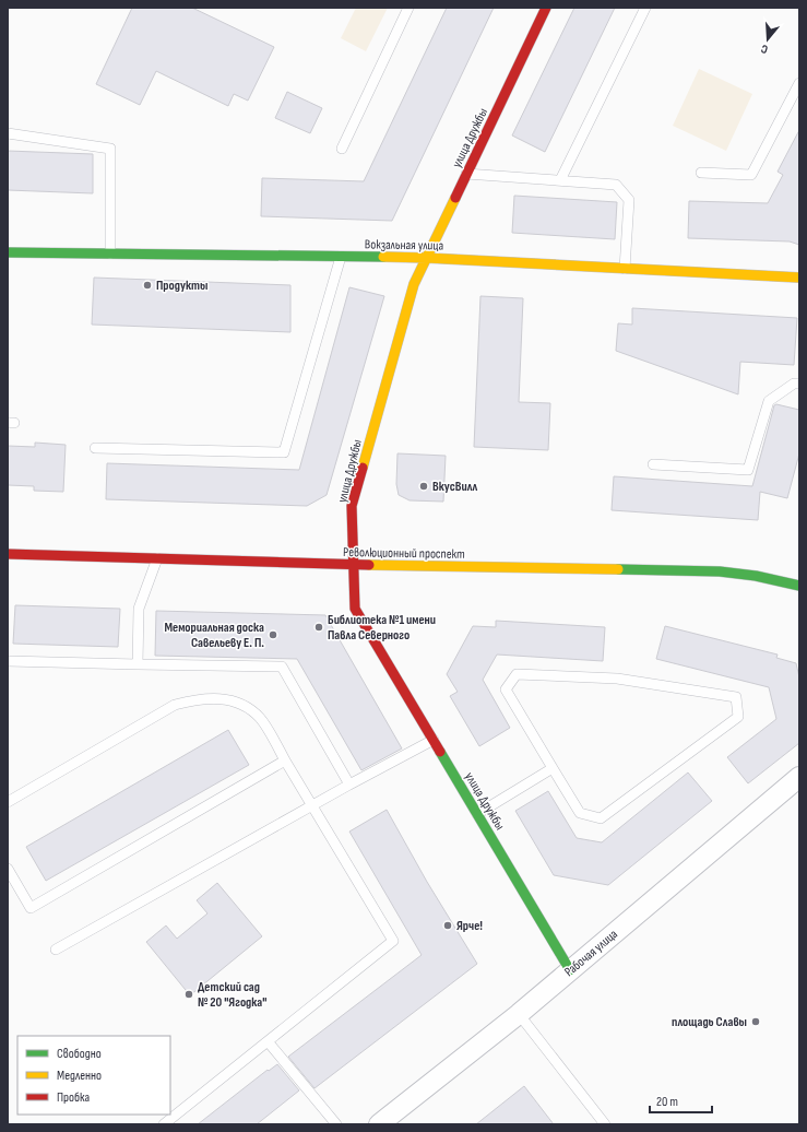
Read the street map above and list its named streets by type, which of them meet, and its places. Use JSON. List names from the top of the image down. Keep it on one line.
{"streets":{"street":["улица Дружбы","Вокзальная улица","Революционный проспект","Рабочая улица"]},"crossings":[["улица Дружбы","Вокзальная улица"],["улица Дружбы","Революционный проспект"],["улица Дружбы","Рабочая улица"]],"places":["Продукты","ВкусВилл","Библиотека №1 имени Павла Северного","Мемориальная доска Савельеву Е. П.","Ярче!","Детский сад № 20 \"Ягодка\"","площадь Славы"],"legend":["Свободно","Медленно","Пробка"],"scale_bar":"20 m","north":"bottom"}
